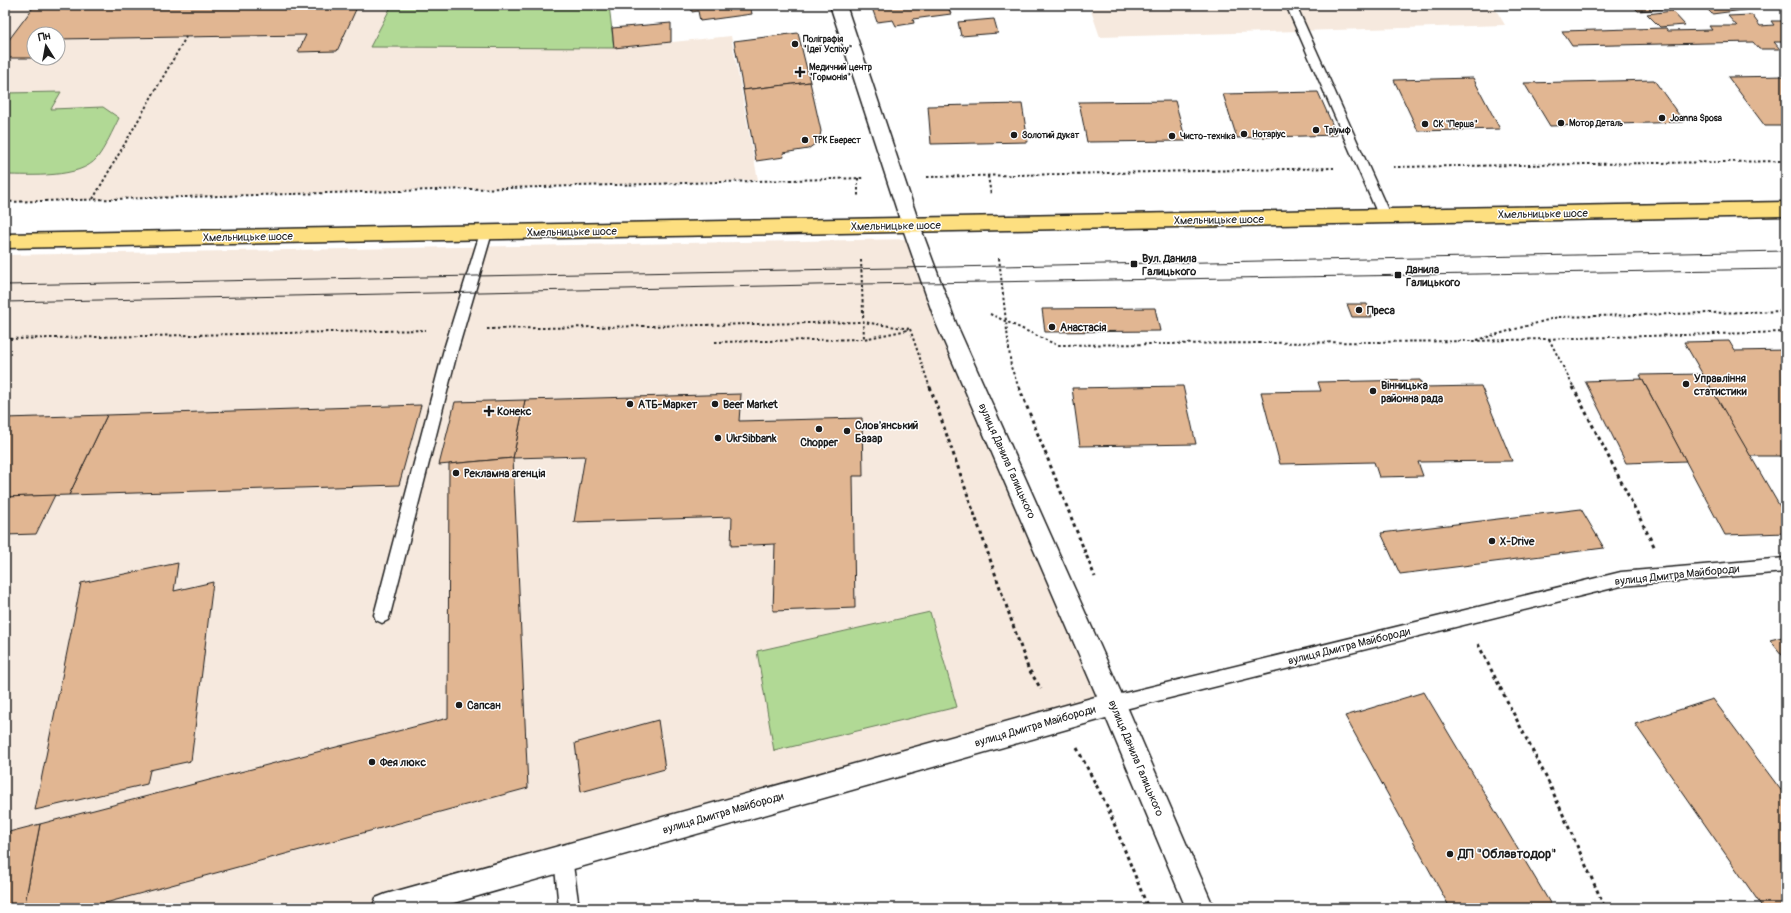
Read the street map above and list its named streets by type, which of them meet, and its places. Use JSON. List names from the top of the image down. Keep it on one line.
{"streets":{"main road":["Хмельницьке шосе"],"street":["вулиця Данила Галицького","вулиця Дмитра Майбороди"]},"crossings":[["Хмельницьке шосе","вулиця Данила Галицького"],["вулиця Данила Галицького","вулиця Дмитра Майбороди"]],"places":{"other":["Поліграфія \"Ідеї Успіху\"","Joanna Sposa","Мотор Деталь","СК \"Перша\"","Тріумф","Нотаріус","Золотий дукат","Чисто-техніка","ТРК Еверест","Преса","Анастасія","Управління статистики","Вінницька районна рада","АТБ-Маркет","Beer Market","Chopper","Слов'янський Базар","UkrSibbank","Рекламна агенція","X-Drive","Сапсан","Фея люкс","ДП \"Облавтодор\""],"health":["Медичний центр \"Гормонія\"","Конекс"],"transit":["Вул. Данила Галицького","Данила Галицького"]},"north":"top"}
